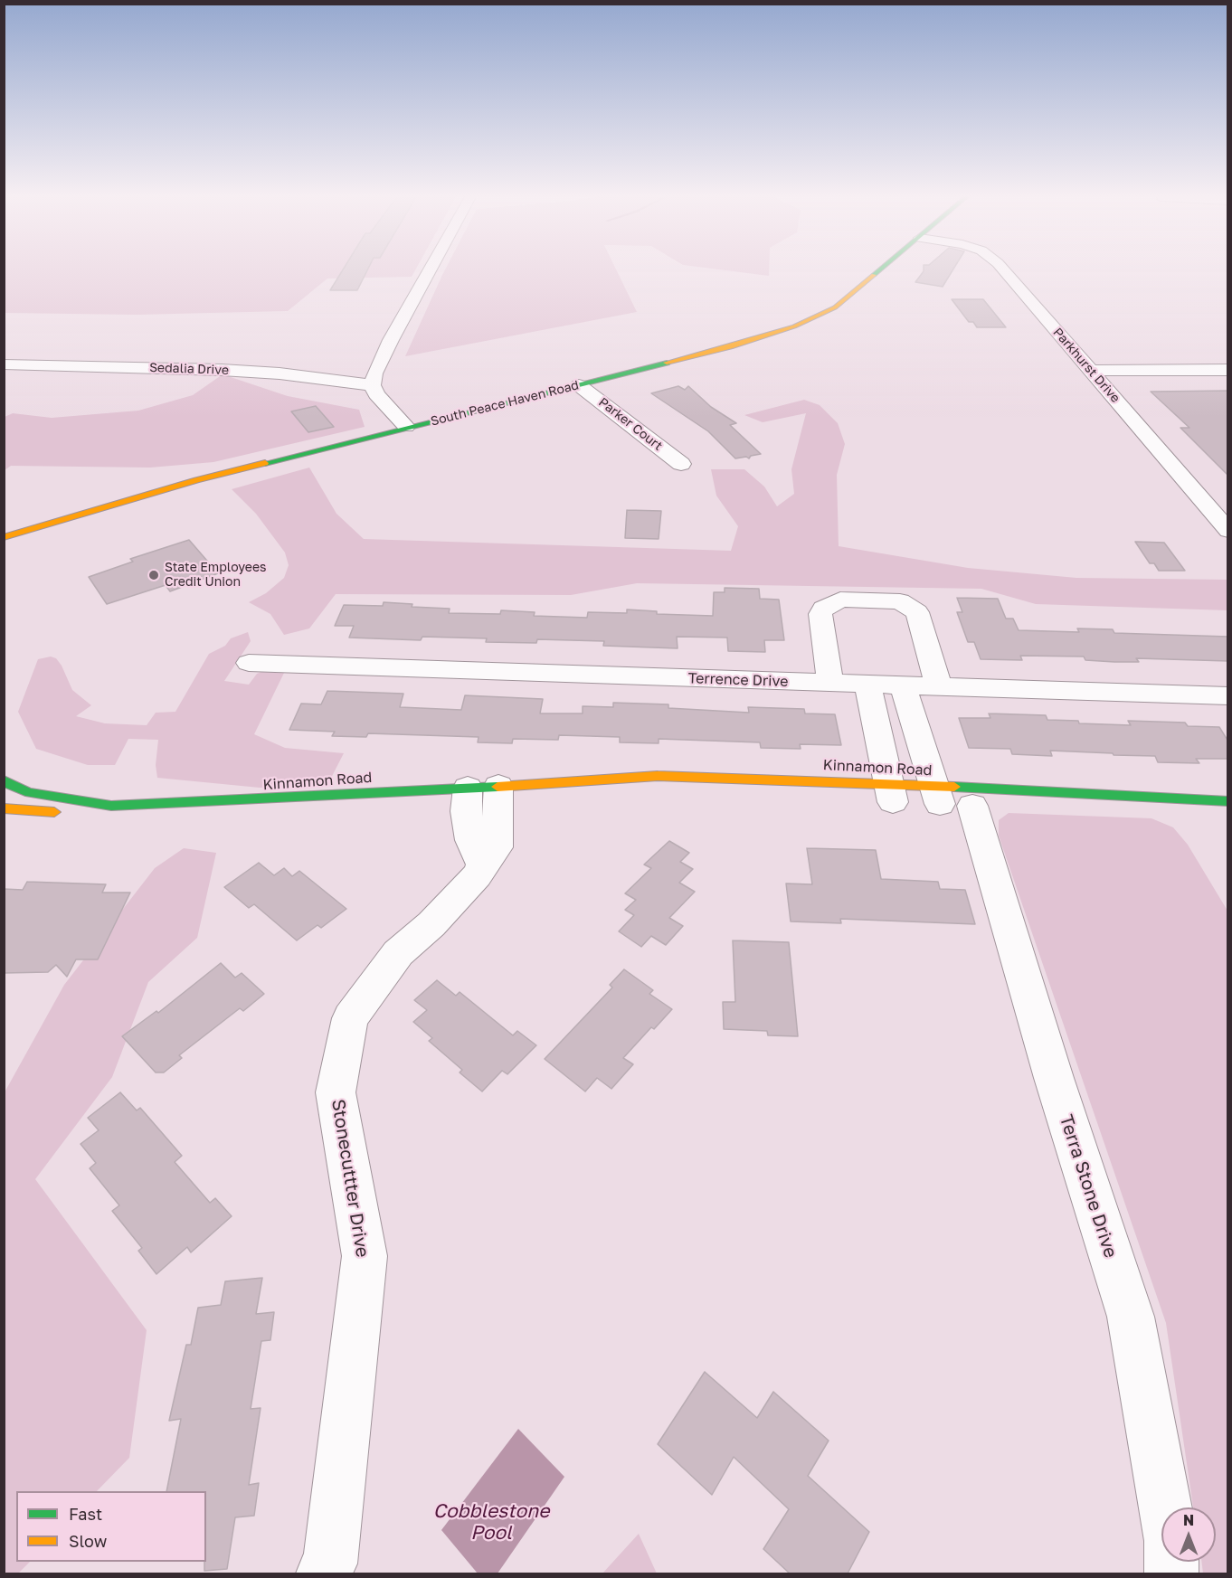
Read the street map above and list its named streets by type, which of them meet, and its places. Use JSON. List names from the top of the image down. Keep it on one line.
{"streets":{"main road":["South Peace Haven Road","Kinnamon Road"],"street":["Parkhurst Drive","Sedalia Drive","Parker Court","Terrence Drive","Stonecuttter Drive","Terra Stone Drive"]},"crossings":[["South Peace Haven Road","Parker Court"],["Terrence Drive","Terra Stone Drive"],["Kinnamon Road","Stonecuttter Drive"],["Kinnamon Road","Terra Stone Drive"]],"water":["Cobblestone Pool"],"places":["State Employees Credit Union"],"legend":["Fast","Slow"],"north":"top"}
